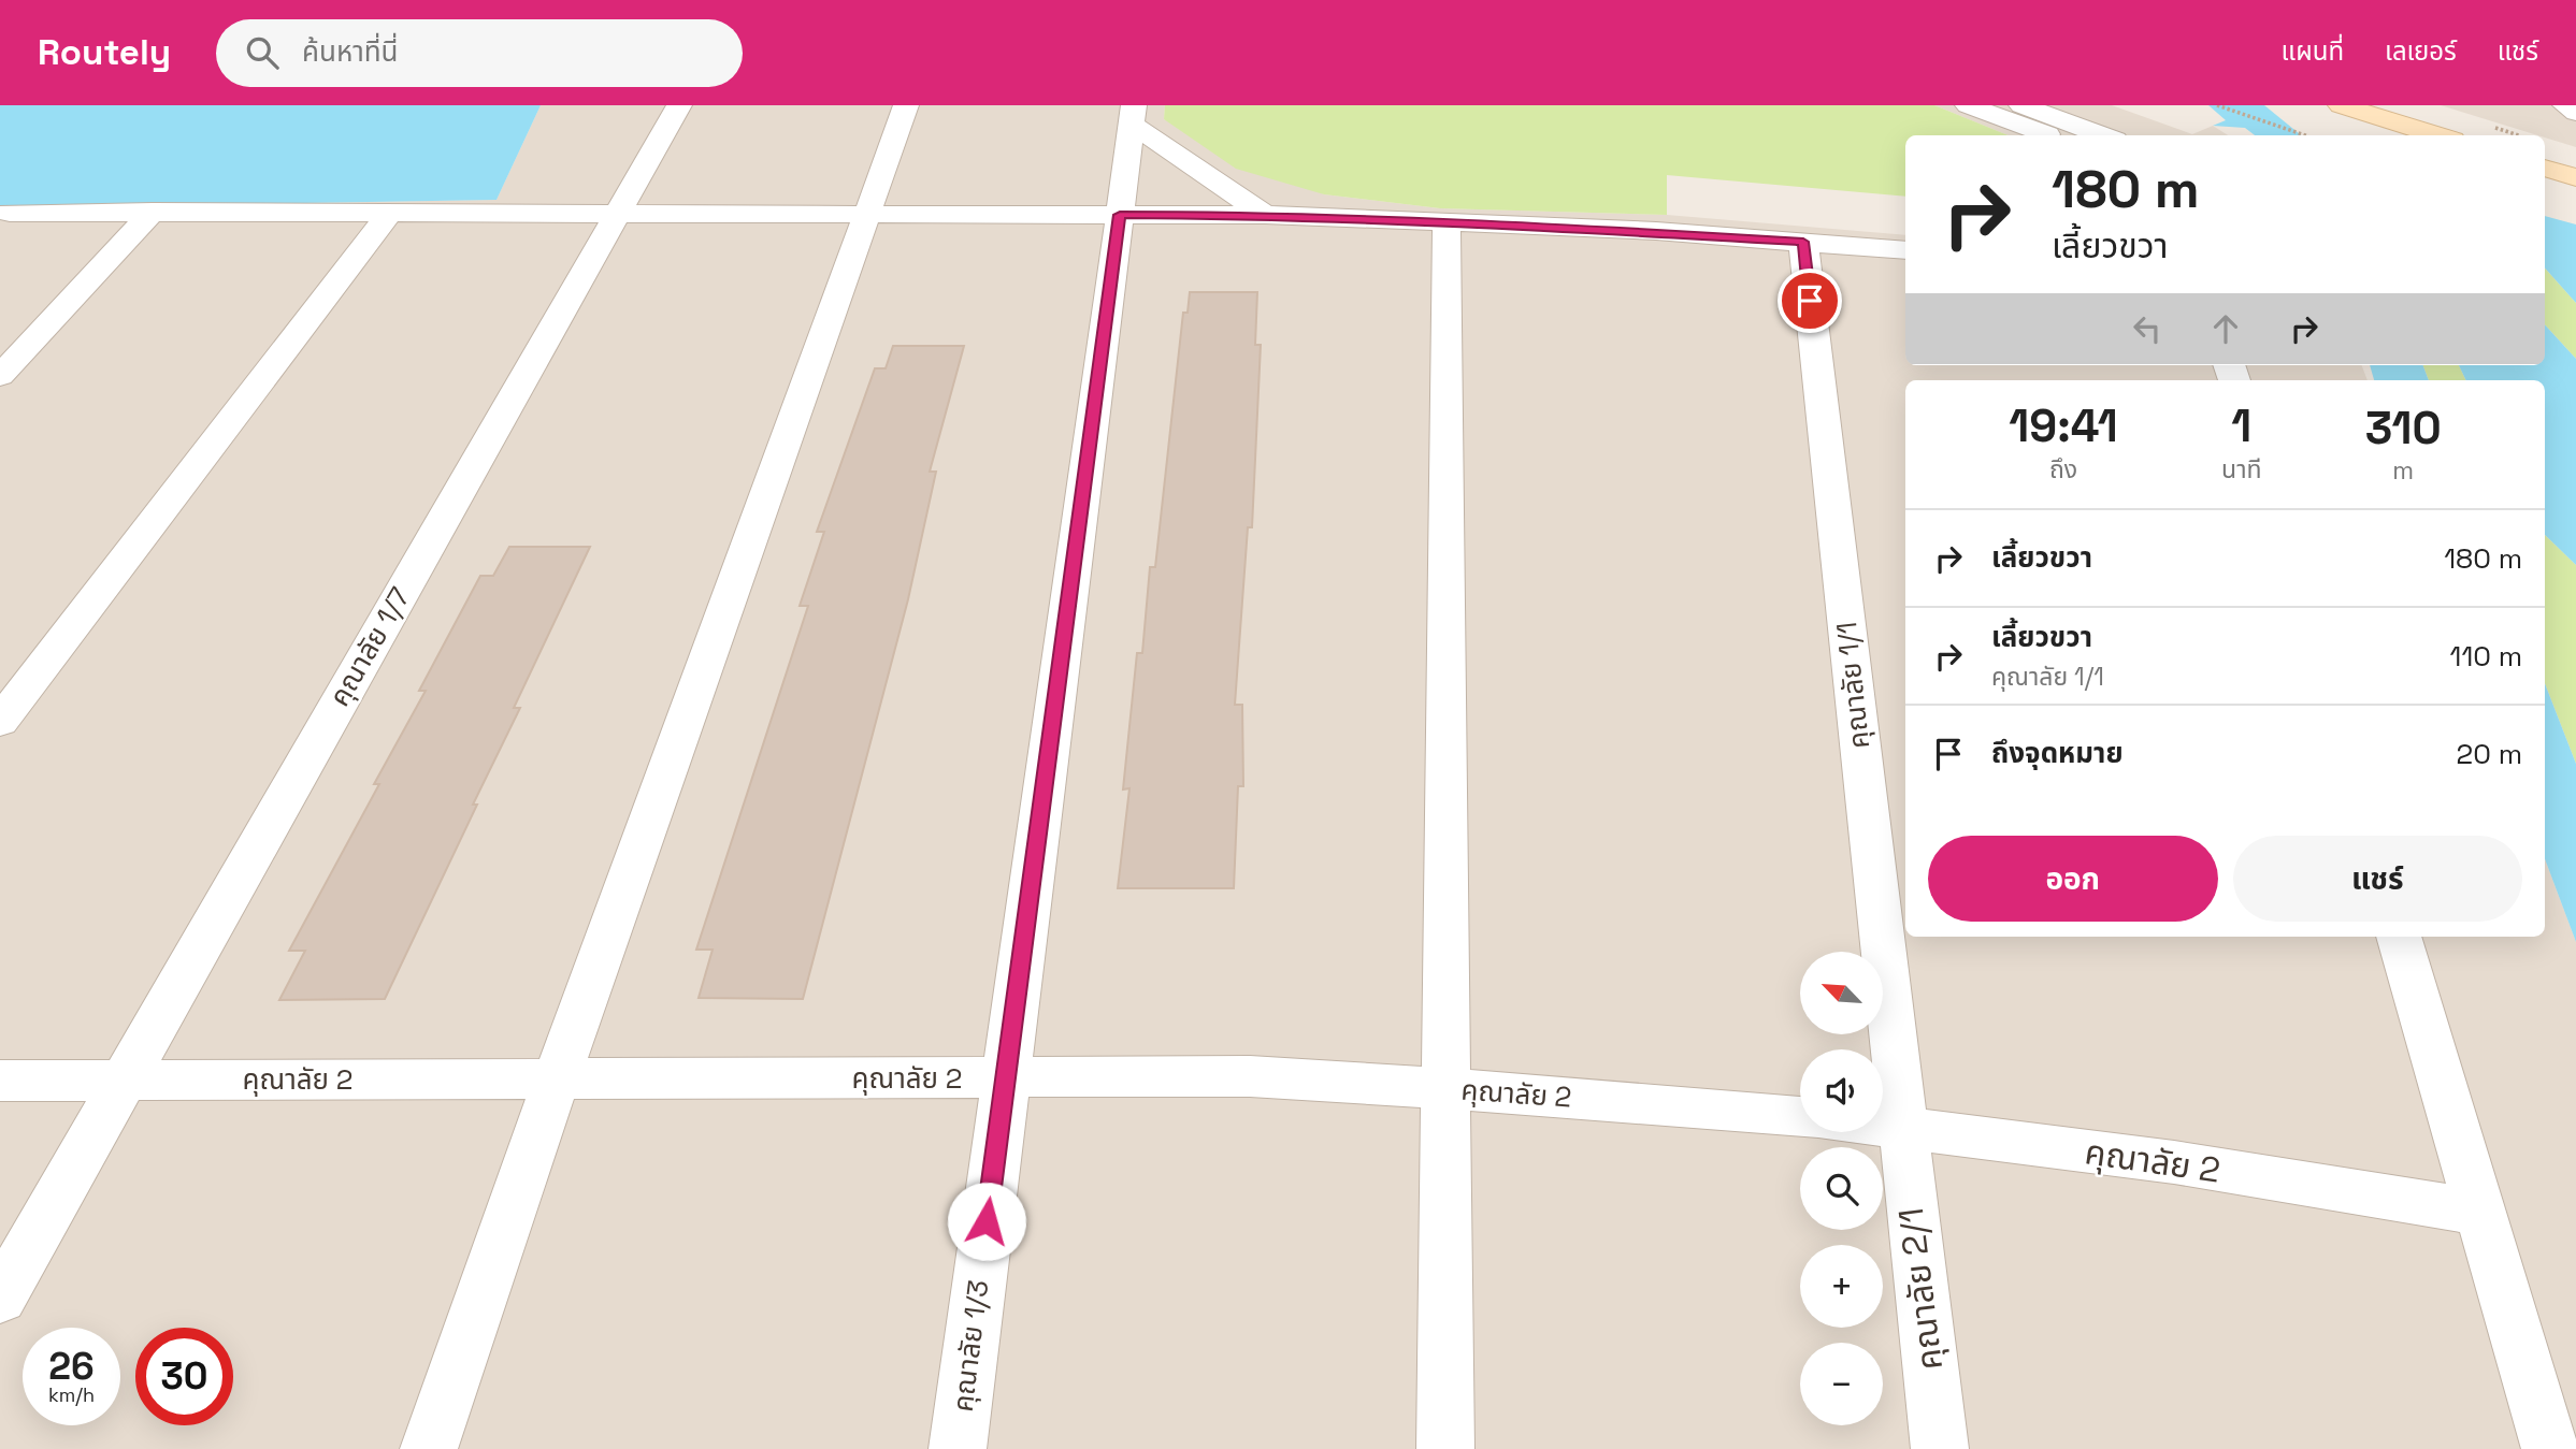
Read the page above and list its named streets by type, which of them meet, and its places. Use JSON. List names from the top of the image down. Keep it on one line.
{"streets":{"street":["คุณาลัย 1/7","คุณาลัย 1/1","คุณาลัย 2","คุณาลัย 2/1","คุณาลัย 1/3"]},"crossings":[["คุณาลัย 1/7","คุณาลัย 2"],["คุณาลัย 1/1","คุณาลัย 2"],["คุณาลัย 1/1","คุณาลัย 2/1"],["คุณาลัย 2","คุณาลัย 2/1"],["คุณาลัย 2","คุณาลัย 1/3"]],"north":"top left","page":{"header":"Routely","search":"ค้นหาที่นี่","nav":["แผนที่","เลเยอร์","แชร์"],"turn":["180 m","เลี้ยวขวา"],"eta":["19:41","ถึง","1","นาที","310","m"],"list":[{"name":"เลี้ยวขวา","value":"180 m"},{"name":"เลี้ยวขวา","note":"คุณาลัย 1/1","value":"110 m"},{"name":"ถึงจุดหมาย","value":"20 m"}],"buttons":["ออก","แชร์"],"map_buttons":["+","−"],"speed":"26 km/h","limit":"30"}}
